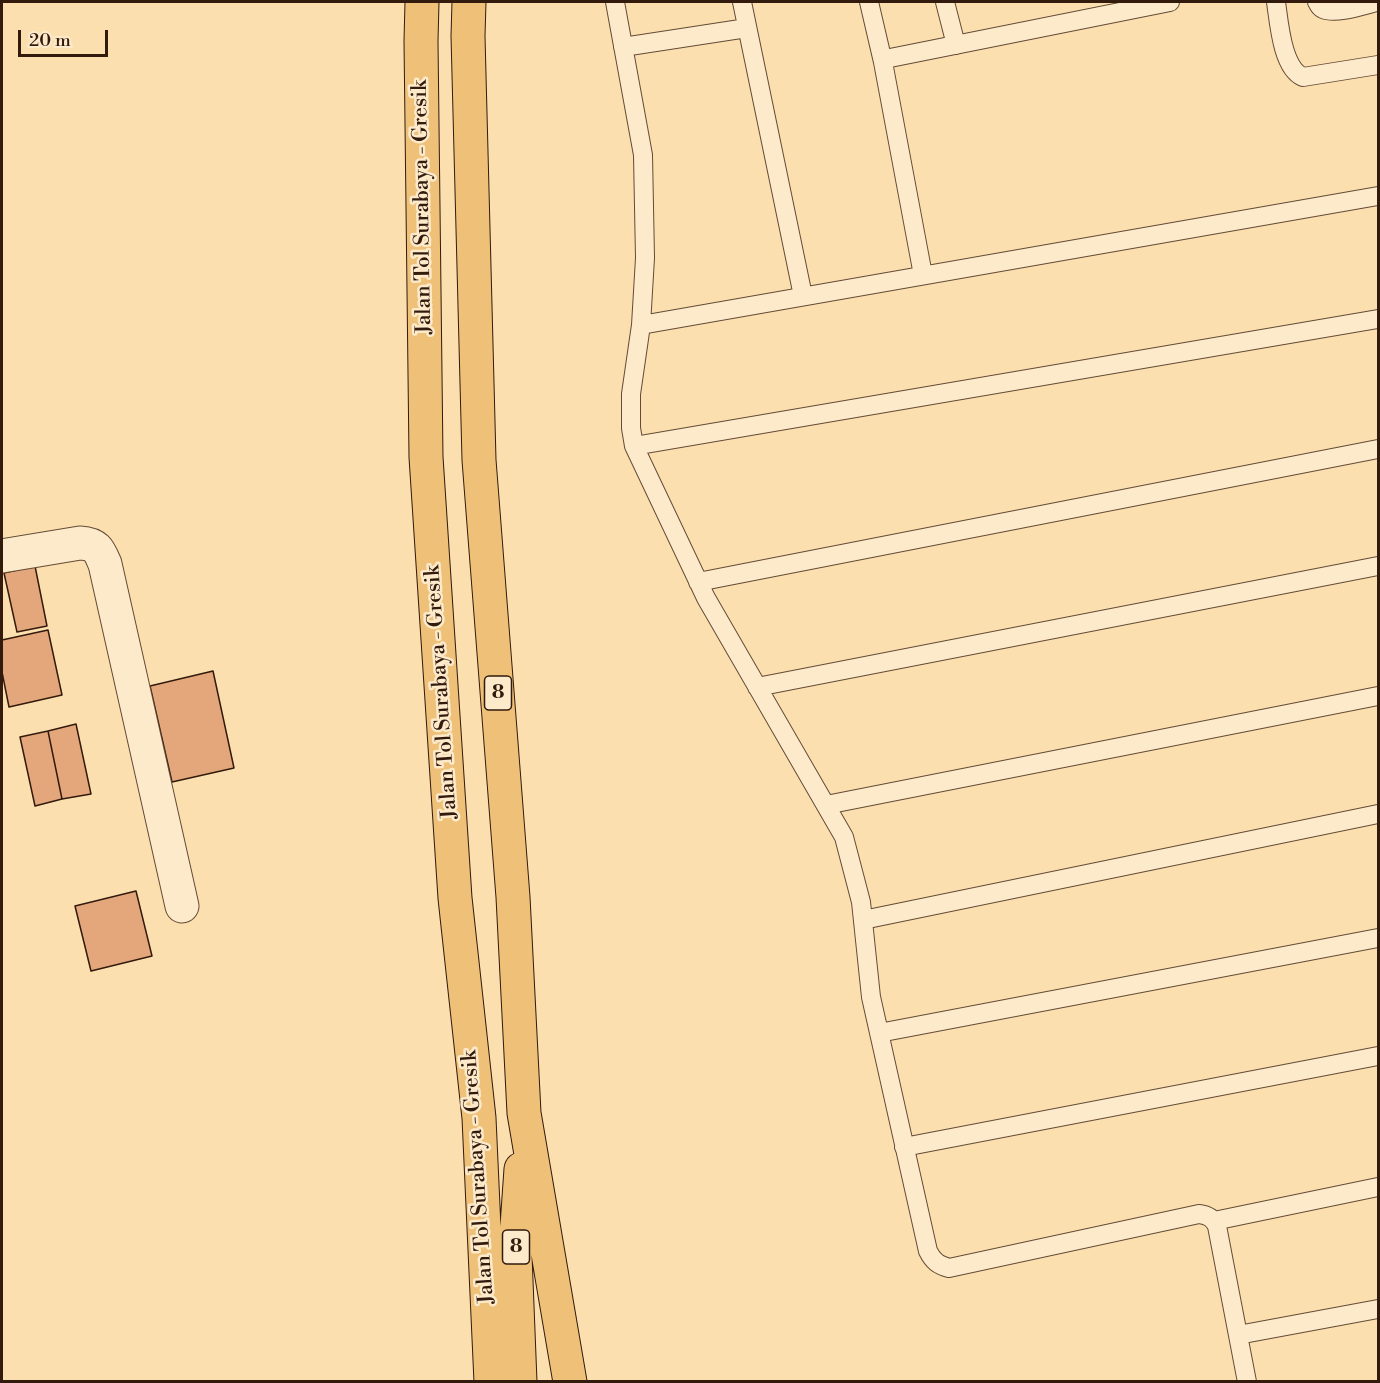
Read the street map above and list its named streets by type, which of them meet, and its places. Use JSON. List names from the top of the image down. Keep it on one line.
{"streets":{"highway":["Jalan Tol Surabaya - Gresik","8"]},"scale_bar":"20 m"}
